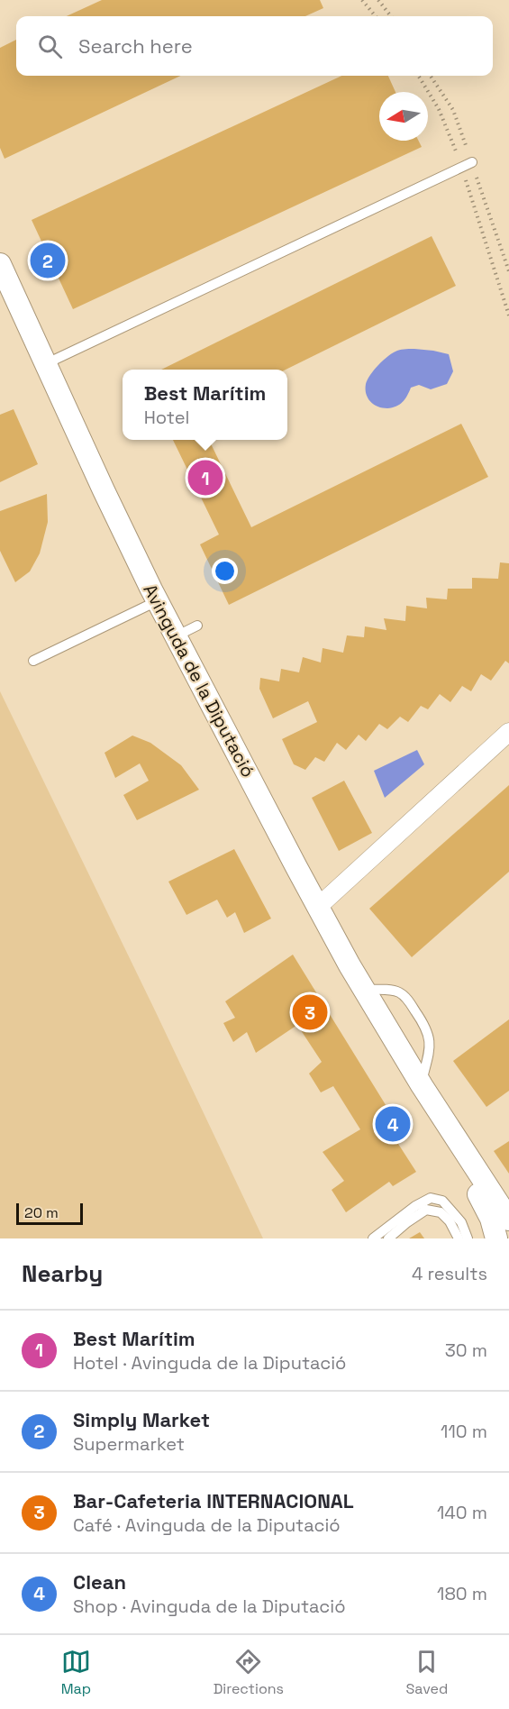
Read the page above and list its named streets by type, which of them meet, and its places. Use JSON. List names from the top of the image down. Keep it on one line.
{"streets":{"street":["Avinguda de la Diputació"]},"scale_bar":"20 m","north":"left","page":{"search":"Search here","pins":["2","1","3","4"],"popup":["Best Marítim","Hotel"],"scale":"20 m","heading":["Nearby","4 results"],"list":[{"mark":"1","name":"Best Marítim","note":"Hotel · Avinguda de la Diputació","value":"30 m"},{"mark":"2","name":"Simply Market","note":"Supermarket","value":"110 m"},{"mark":"3","name":"Bar-Cafeteria INTERNACIONAL","note":"Café · Avinguda de la Diputació","value":"140 m"},{"mark":"4","name":"Clean","note":"Shop · Avinguda de la Diputació","value":"180 m"}],"nav":["Map","Directions","Saved"]}}
